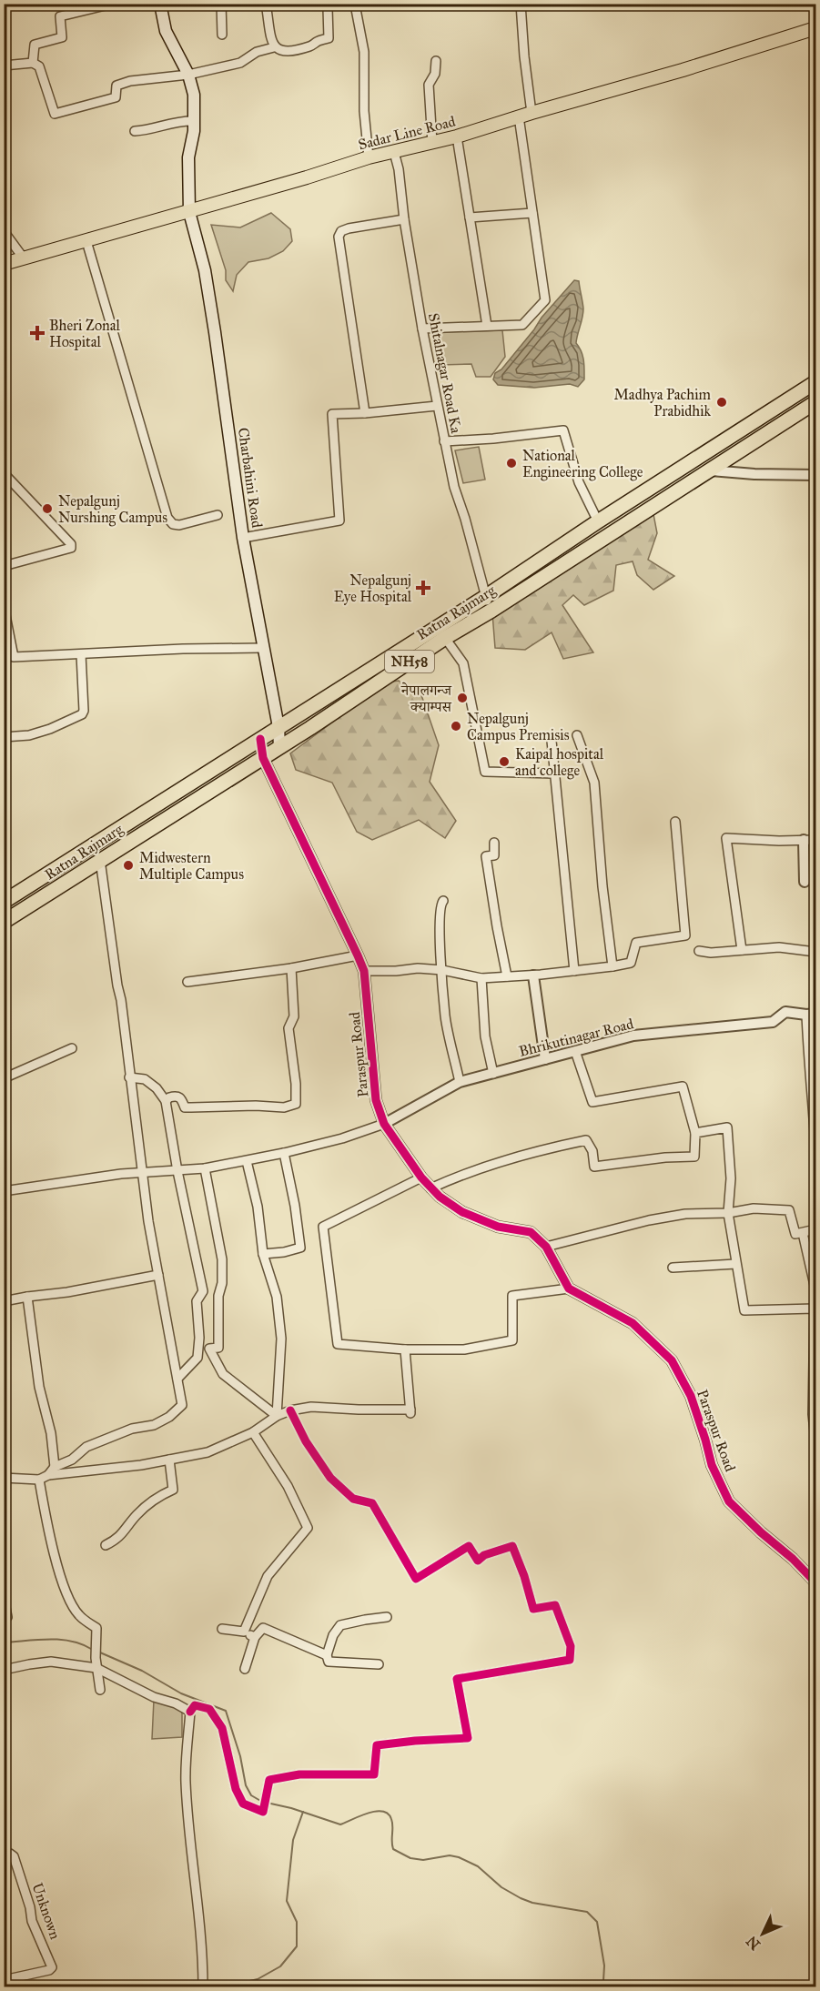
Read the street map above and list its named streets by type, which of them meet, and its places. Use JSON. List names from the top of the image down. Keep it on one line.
{"streets":{"highway":["Ratna Rajmarg","NH58"],"main road":["Sadar Line Road","Charbahini Road"],"street":["Shitalnagar Road Ka","Bhrikutinagar Road","Paraspur Road","Unknown"]},"crossings":[["Sadar Line Road","Shitalnagar Road Ka"],["Sadar Line Road","Charbahini Road"],["Shitalnagar Road Ka","Ratna Rajmarg"],["Charbahini Road","Ratna Rajmarg"],["Ratna Rajmarg","Paraspur Road"],["Bhrikutinagar Road","Paraspur Road"]],"places":{"health":["Bheri Zonal Hospital","Nepalgunj Eye Hospital"],"other":["Madhya Pachim Prabidhik","National Engineering College","Nepalgunj Nurshing Campus","नेपालगन्ज क्याम्पस","Nepalgunj Campus Premisis","Kaipal hospital and college","Midwestern Multiple Campus"]},"north":"bottom left"}
